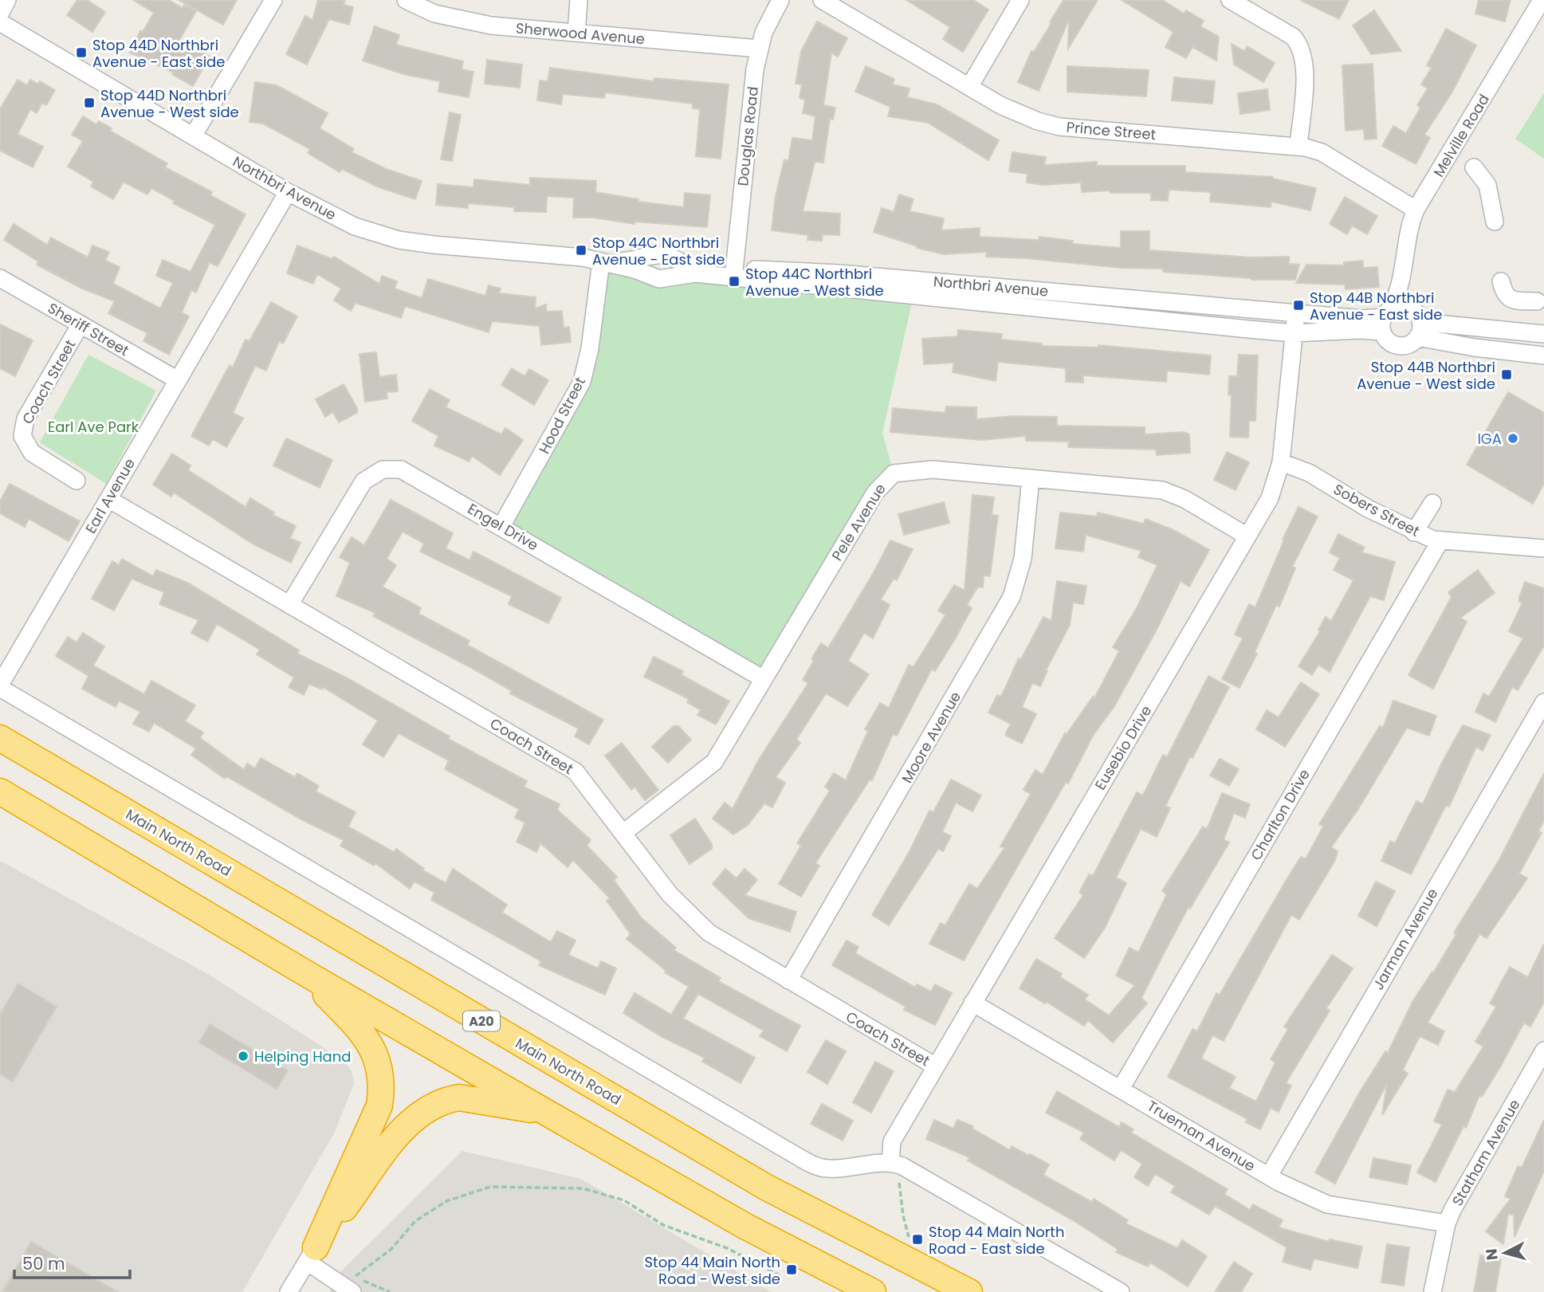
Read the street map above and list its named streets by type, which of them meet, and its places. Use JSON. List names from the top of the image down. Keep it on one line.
{"streets":{"highway":["Main North Road","A20"],"street":["Sherwood Avenue","Prince Street","Melville Road","Douglas Road","Northbri Avenue","Sheriff Street","Coach Street","Hood Street","Earl Avenue","Sobers Street","Pele Avenue","Engel Drive","Moore Avenue","Eusebio Drive","Charlton Drive","Jarman Avenue","Trueman Avenue","Statham Avenue"]},"crossings":[["Sherwood Avenue","Douglas Road"],["Prince Street","Melville Road"],["Melville Road","Northbri Avenue"],["Douglas Road","Northbri Avenue"],["Northbri Avenue","Hood Street"],["Northbri Avenue","Earl Avenue"],["Northbri Avenue","Eusebio Drive"],["Sheriff Street","Coach Street"],["Sheriff Street","Earl Avenue"],["Coach Street","Earl Avenue"],["Coach Street","Pele Avenue"],["Coach Street","Engel Drive"],["Coach Street","Moore Avenue"],["Coach Street","Eusebio Drive"],["Hood Street","Engel Drive"],["Sobers Street","Eusebio Drive"],["Sobers Street","Charlton Drive"],["Pele Avenue","Engel Drive"],["Pele Avenue","Moore Avenue"],["Pele Avenue","Eusebio Drive"],["Eusebio Drive","Trueman Avenue"],["Charlton Drive","Trueman Avenue"],["Jarman Avenue","Trueman Avenue"],["Trueman Avenue","Statham Avenue"]],"parks":["Earl Ave Park"],"places":{"transit":["Stop 44D Northbri Avenue - East side","Stop 44D Northbri Avenue - West side","Stop 44C Northbri Avenue - East side","Stop 44C Northbri Avenue - West side","Stop 44B Northbri Avenue - East side","Stop 44B Northbri Avenue - West side","Stop 44 Main North Road - East side","Stop 44 Main North Road - West side"],"other":["IGA","Helping Hand"]},"scale_bar":"50 m","north":"left"}
